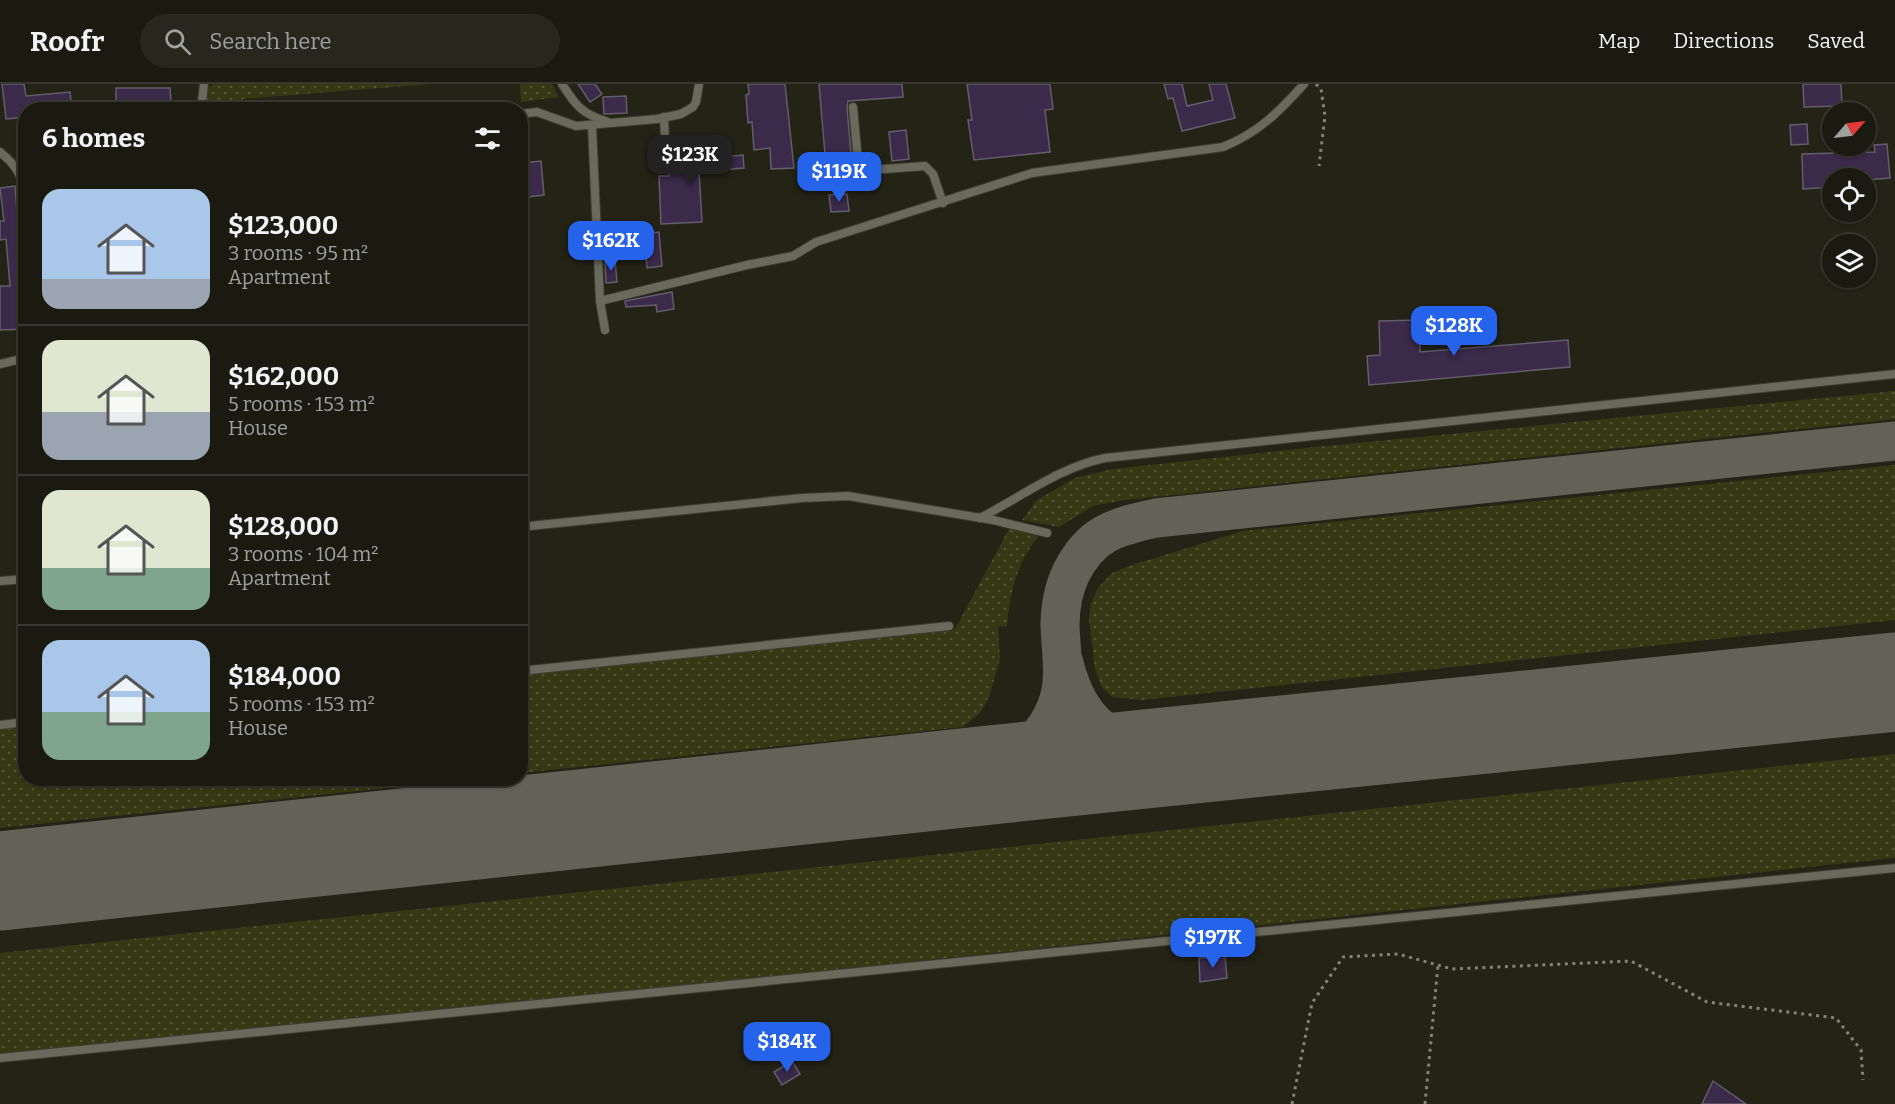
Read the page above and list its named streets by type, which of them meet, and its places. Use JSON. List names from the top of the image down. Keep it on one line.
{"north":"top right","page":{"header":"Roofr","search":"Search here","nav":["Map","Directions","Saved"],"heading":"6 homes","price":["$123K","$119K","$162K","$128K","$197K","$184K"],"list":[{"name":"$123,000","note":"3 rooms · 95 m² · Apartment"},{"name":"$162,000","note":"5 rooms · 153 m² · House"},{"name":"$128,000","note":"3 rooms · 104 m² · Apartment"},{"name":"$184,000","note":"5 rooms · 153 m² · House"}]}}
